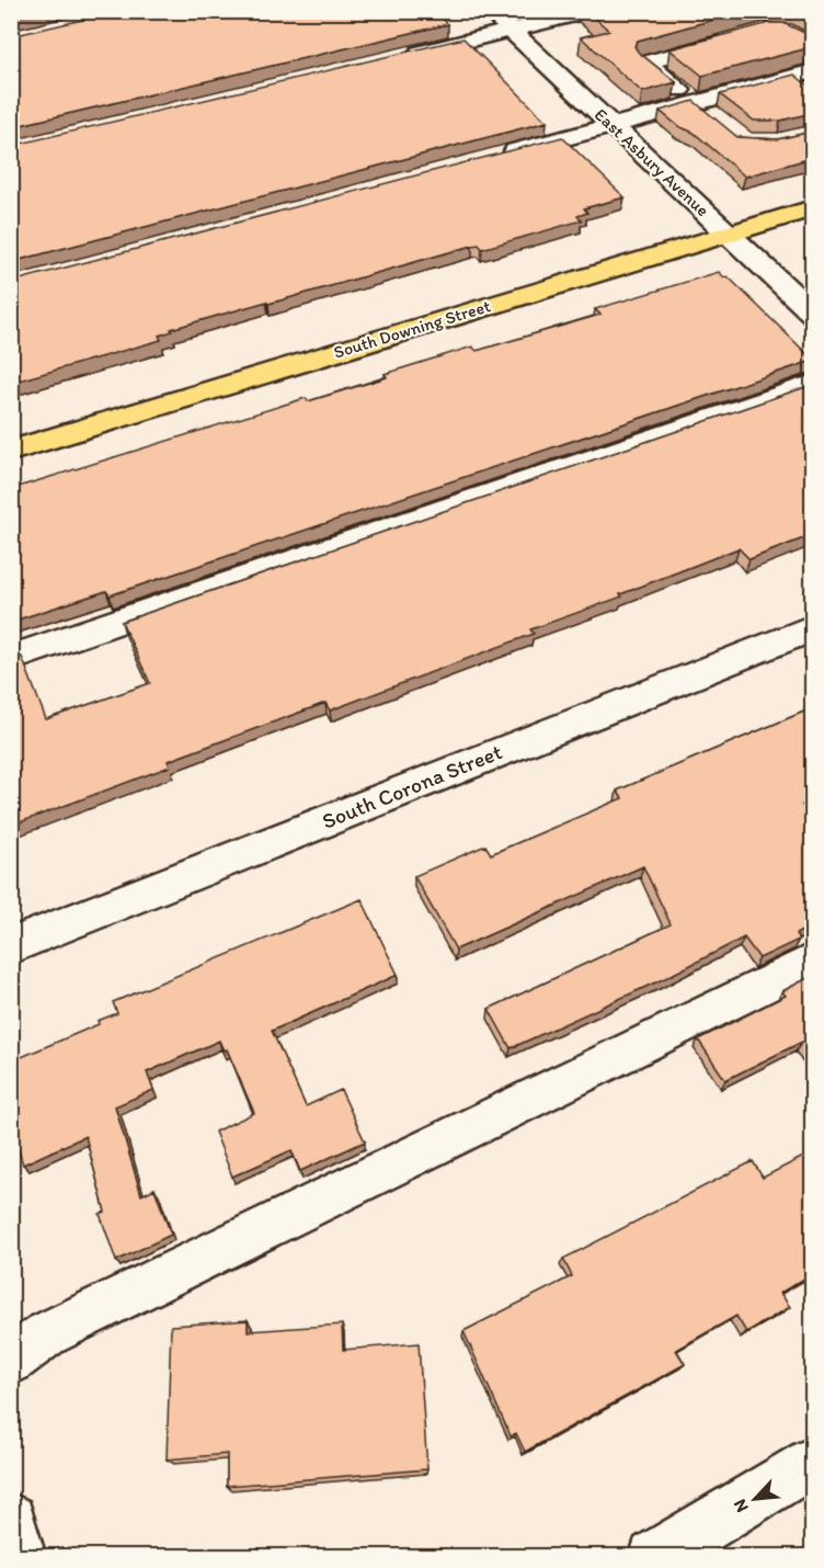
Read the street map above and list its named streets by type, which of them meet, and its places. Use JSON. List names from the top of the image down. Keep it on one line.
{"streets":{"main road":["South Downing Street"],"street":["East Asbury Avenue","South Corona Street"]},"crossings":[["East Asbury Avenue","South Downing Street"]],"north":"bottom left"}
